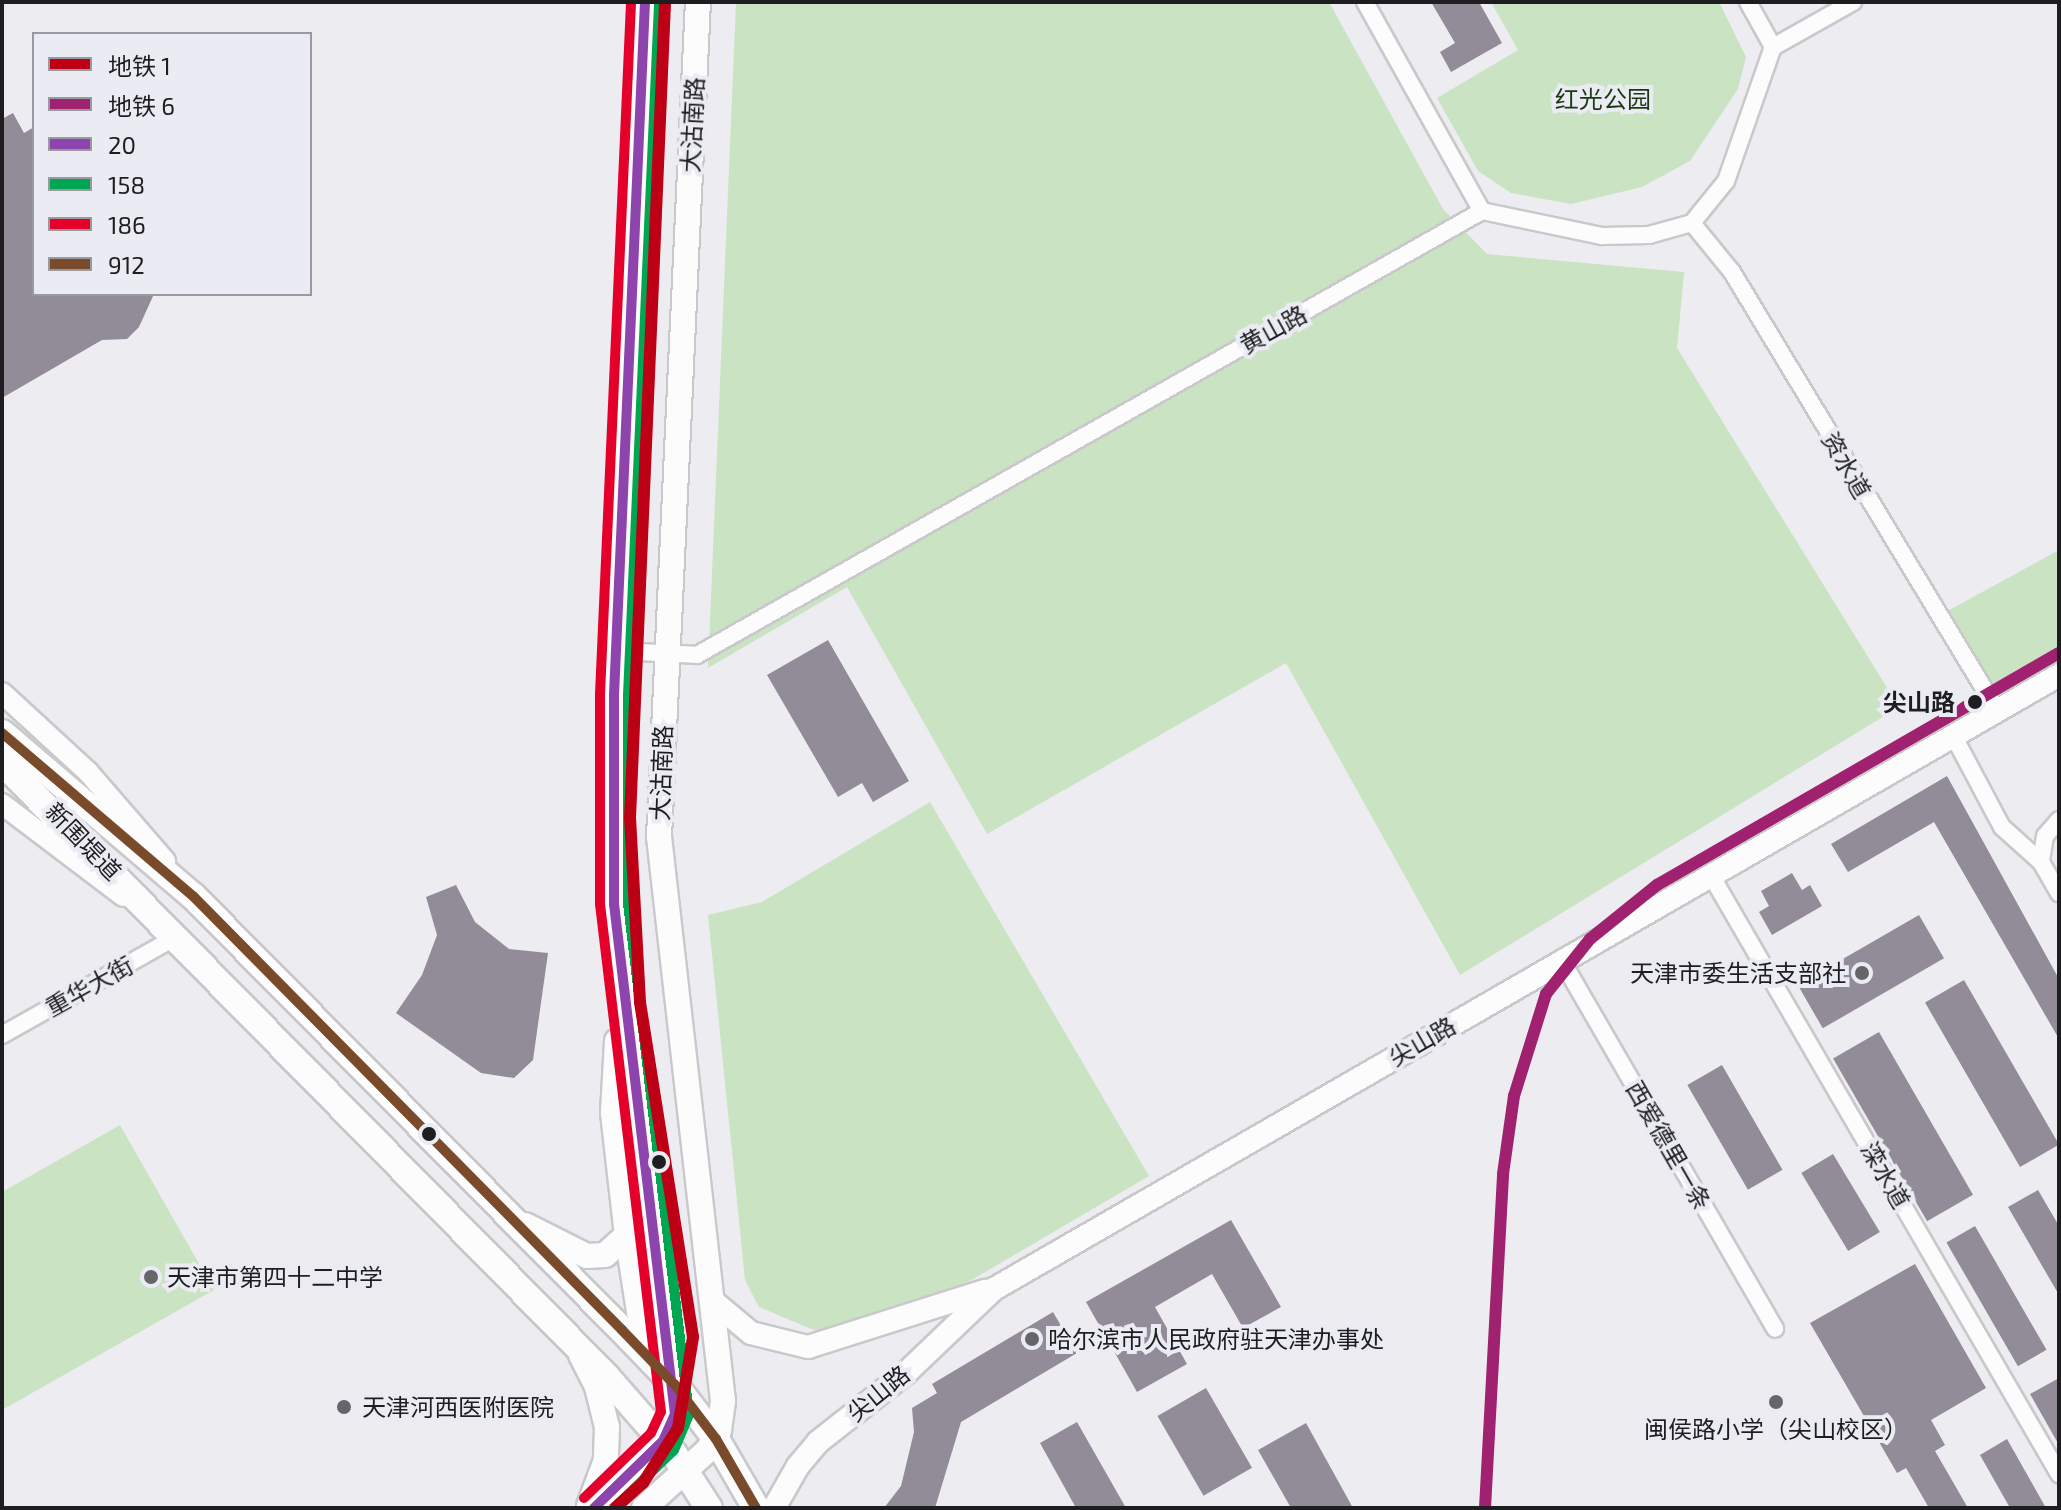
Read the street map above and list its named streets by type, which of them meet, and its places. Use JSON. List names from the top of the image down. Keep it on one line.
{"streets":{"highway":["新围堤道"],"main road":["大沽南路","尖山路"],"street":["黄山路","资水道","重华大街","西爱德里一条","滦水道"]},"crossings":[["大沽南路","黄山路"],["大沽南路","新围堤道"],["大沽南路","尖山路"],["资水道","尖山路"],["新围堤道","重华大街"],["尖山路","西爱德里一条"],["尖山路","滦水道"]],"parks":["红光公园"],"places":["尖山路","天津市委生活支部社","天津市第四十二中学","哈尔滨市人民政府驻天津办事处","闽侯路小学（尖山校区）","天津河西医附医院"],"lines":["metro line 1","transit line 20","transit line 186","transit line 158","metro line 6","transit line 912"],"legend":["地铁 1","地铁 6","20","158","186","912"]}
